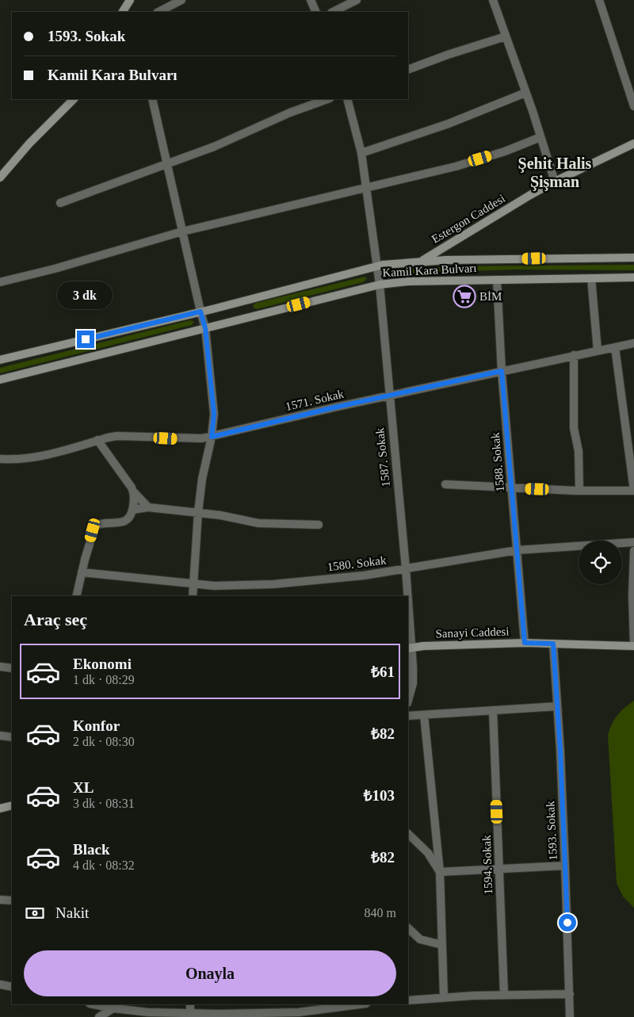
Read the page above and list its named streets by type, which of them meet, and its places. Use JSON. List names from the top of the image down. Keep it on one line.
{"streets":{"main road":["Estergon Caddesi","Kamil Kara Bulvarı","Sanayi Caddesi"],"street":["1571. Sokak","1587. Sokak","1588. Sokak","1580. Sokak","1593. Sokak","1594. Sokak"]},"crossings":[["Estergon Caddesi","Kamil Kara Bulvarı"],["Kamil Kara Bulvarı","1587. Sokak"],["Kamil Kara Bulvarı","1588. Sokak"],["1571. Sokak","1587. Sokak"],["1571. Sokak","1588. Sokak"],["1587. Sokak","1580. Sokak"],["1587. Sokak","Sanayi Caddesi"],["1588. Sokak","1580. Sokak"],["1588. Sokak","Sanayi Caddesi"],["Sanayi Caddesi","1593. Sokak"]],"districts":["Şehit Halis Şişman"],"places":{"supermarket":["BİM"]},"page":{"banner":["1593. Sokak","Kamil Kara Bulvarı"],"bubble":"3 dk","heading":"Araç seç","list":[{"name":"Ekonomi","note":"1 dk · 08:29","value":"₺61"},{"name":"Konfor","note":"2 dk · 08:30","value":"₺82"},{"name":"XL","note":"3 dk · 08:31","value":"₺103"},{"name":"Black","note":"4 dk · 08:32","value":"₺82"}],"pay":["Nakit","840 m"],"buttons":"Onayla"}}
